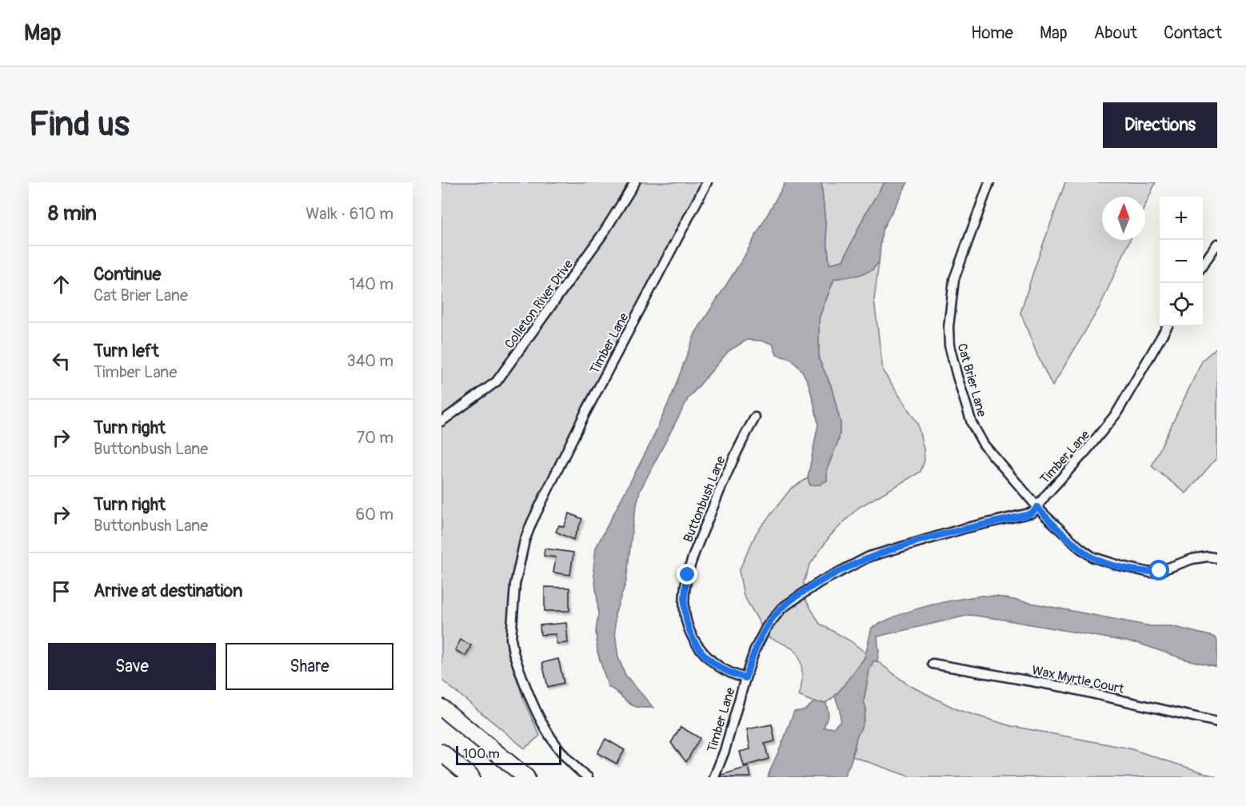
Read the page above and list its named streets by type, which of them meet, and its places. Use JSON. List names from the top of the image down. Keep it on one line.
{"streets":{"street":["Colleton River Drive","Timber Lane","Cat Brier Lane","Buttonbush Lane","Wax Myrtle Court"]},"crossings":[["Timber Lane","Cat Brier Lane"],["Timber Lane","Buttonbush Lane"]],"scale_bar":"100 m","north":"top","page":{"header":"Map","nav":["Home","Map","About","Contact"],"buttons":["Directions",["Save","Share"]],"title":"Find us","heading":["8 min","Walk · 610 m"],"map_buttons":["+","−"],"list":[["Continue","Cat Brier Lane","140 m"],["Turn left","Timber Lane","340 m"],["Turn right","Buttonbush Lane","70 m"],["Turn right","Buttonbush Lane","60 m"],"Arrive at destination"],"scale":"100 m"}}
